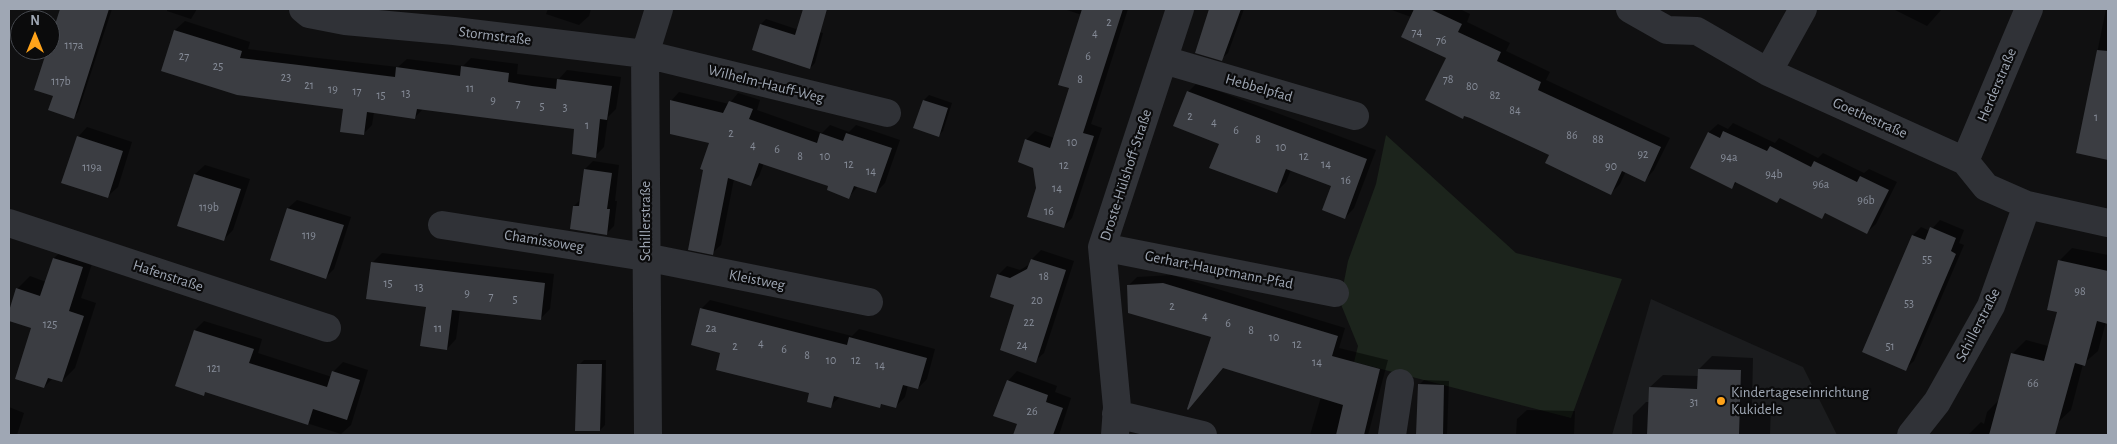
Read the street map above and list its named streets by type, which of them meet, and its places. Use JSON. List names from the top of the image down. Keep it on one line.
{"streets":{"street":["Stormstraße","Wilhelm-Hauff-Weg","Herderstraße","Hebbelpfad","Goethestraße","Droste-Hülshoff-Straße","Schillerstraße","Chamissoweg","Gerhart-Hauptmann-Pfad","Hafenstraße","Kleistweg"]},"crossings":[["Stormstraße","Wilhelm-Hauff-Weg"],["Stormstraße","Schillerstraße"],["Wilhelm-Hauff-Weg","Schillerstraße"],["Herderstraße","Goethestraße"],["Hebbelpfad","Droste-Hülshoff-Straße"],["Goethestraße","Schillerstraße"],["Droste-Hülshoff-Straße","Gerhart-Hauptmann-Pfad"],["Schillerstraße","Chamissoweg"],["Schillerstraße","Kleistweg"],["Chamissoweg","Kleistweg"]],"places":["Kindertageseinrichtung Kukidele"],"house_numbers":["2","74","4","76","117a","27","6","25","23","8","78","117b","21","80","11","19","17","13","15","82","9","7","5","3","84","2","1","4","1","6","2","86","8","88","10","4","10","6","92","8","10","12","94a","12","14","12","90","119a","14","94b","16","96a","14","96b","119b","16","119","55","18","15","13","98","9","7","5","20","53","2","4","22","6","125","11","2a","8","10","4","12","24","2","51","6","8","10","12","14","14","121","66","31","26"],"north":"top"}
